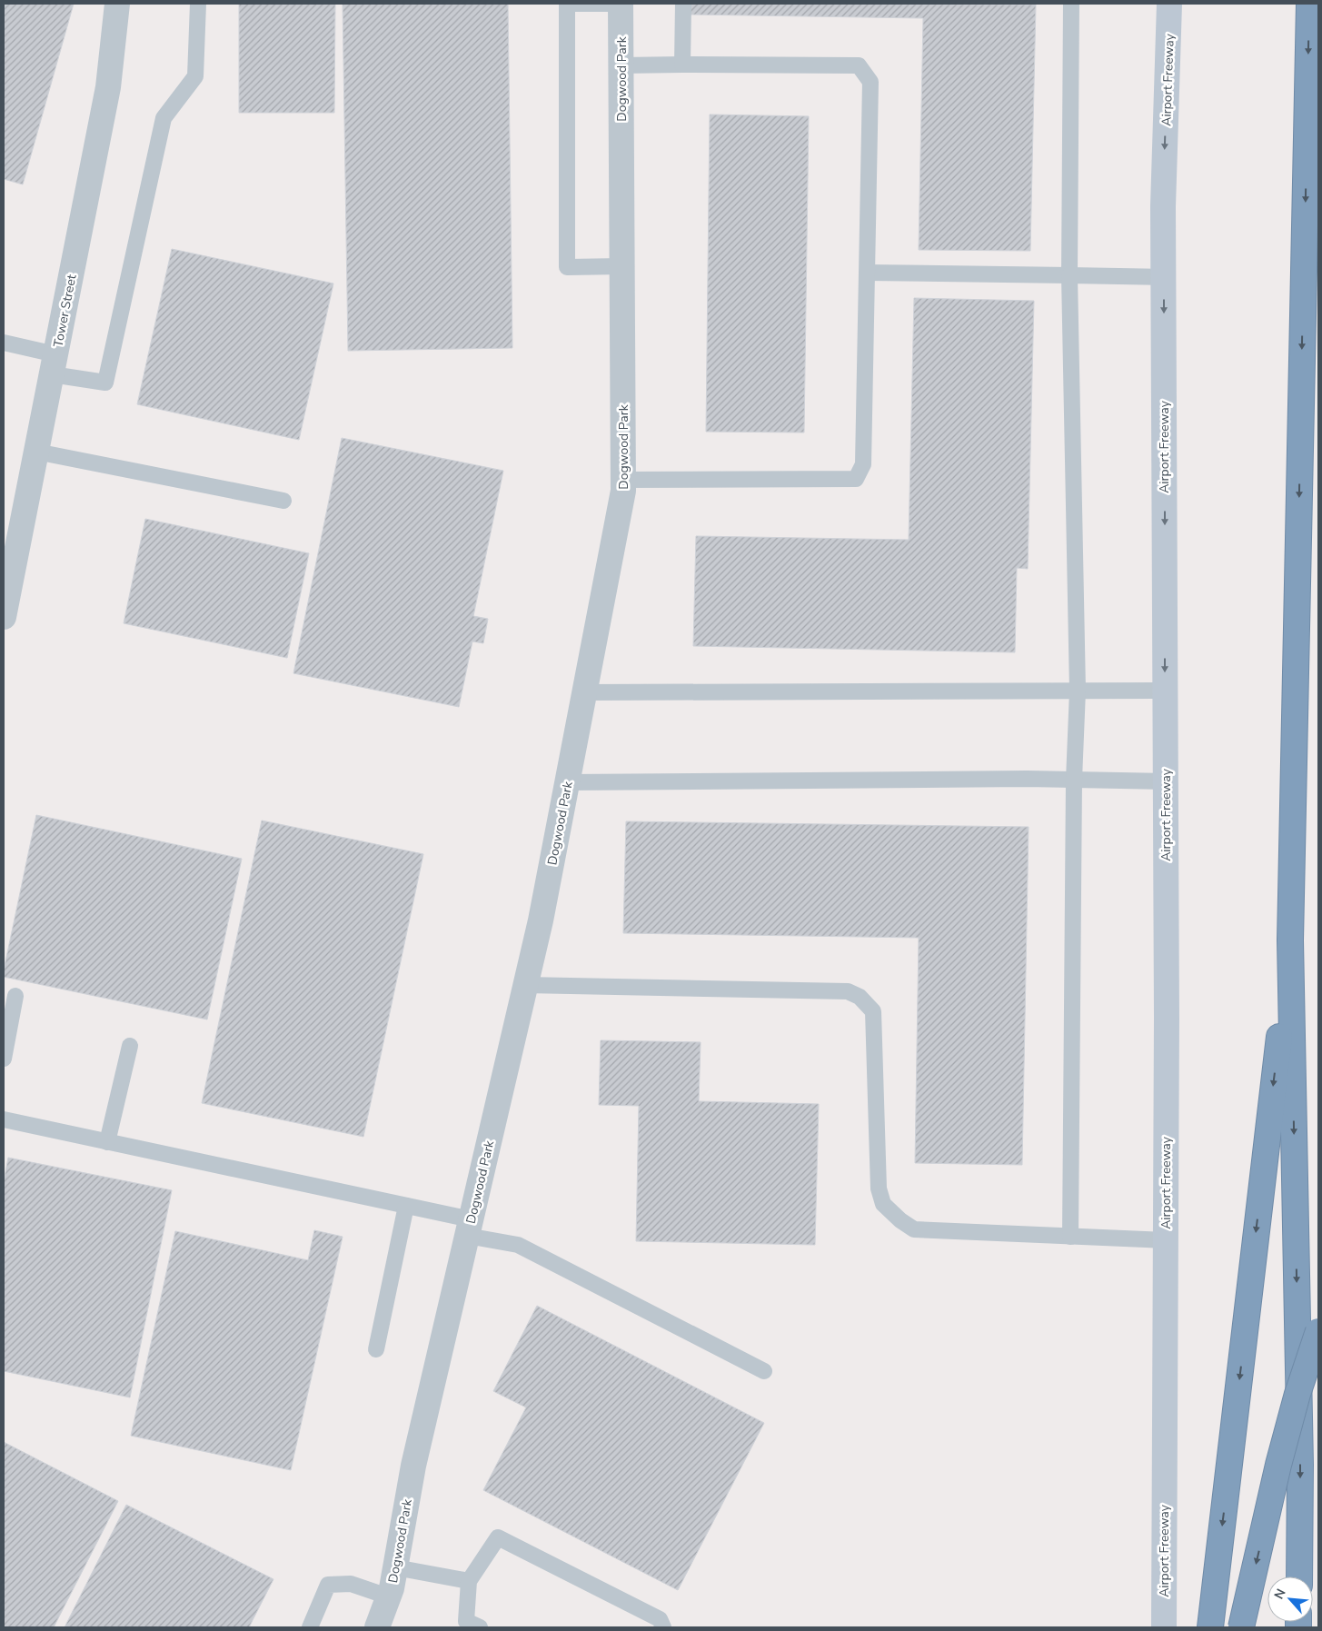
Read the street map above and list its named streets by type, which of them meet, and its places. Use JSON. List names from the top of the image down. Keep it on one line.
{"streets":{"main road":["Airport Freeway"],"street":["Dogwood Park","Tower Street"]},"one_way":["Airport Freeway"],"north":"top left"}
